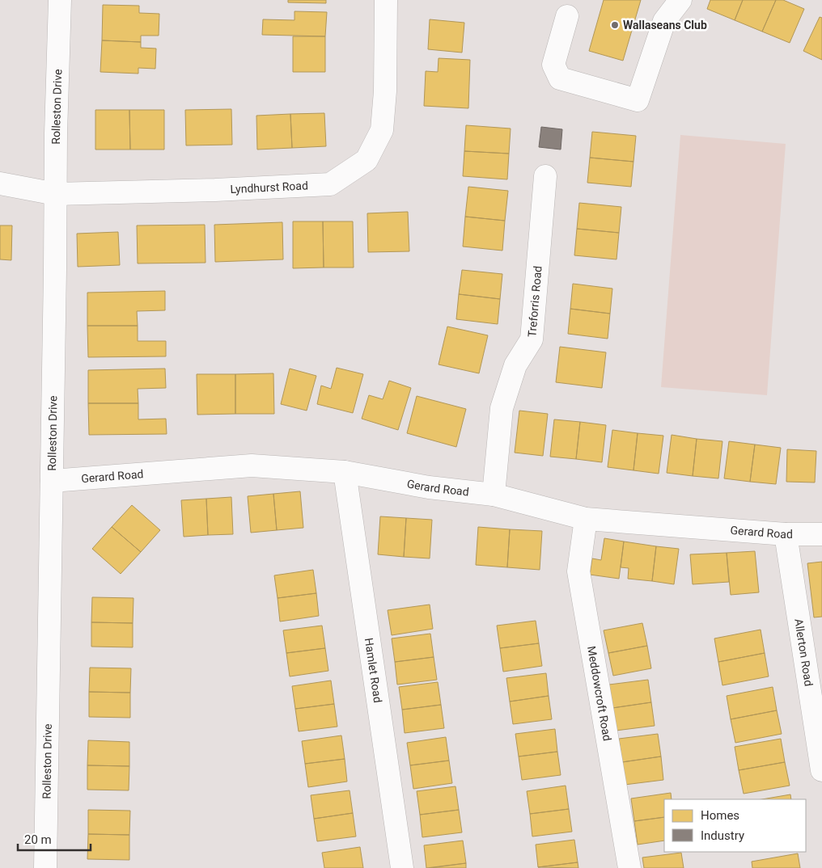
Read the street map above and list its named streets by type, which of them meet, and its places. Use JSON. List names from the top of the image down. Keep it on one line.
{"streets":{"street":["Rolleston Drive","Lyndhurst Road","Treforris Road","Gerard Road","Allerton Road","Hamlet Road","Meddowcroft Road"]},"crossings":[["Rolleston Drive","Lyndhurst Road"],["Rolleston Drive","Gerard Road"],["Treforris Road","Gerard Road"],["Gerard Road","Allerton Road"],["Gerard Road","Hamlet Road"],["Gerard Road","Meddowcroft Road"]],"places":["Wallaseans Club"],"legend":["Homes","Industry"],"scale_bar":"20 m"}
